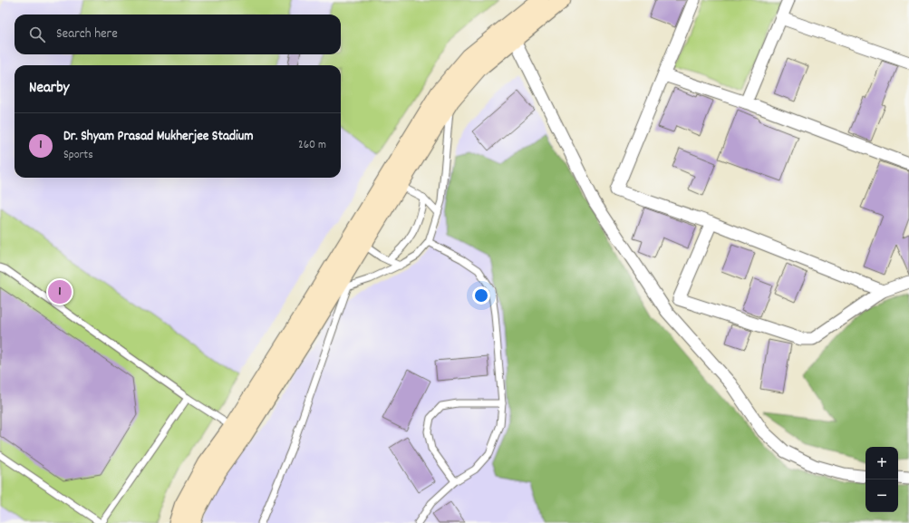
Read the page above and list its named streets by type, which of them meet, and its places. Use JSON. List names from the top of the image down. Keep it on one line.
{"page":{"search":"Search here","heading":"Nearby","list":[{"mark":"1","name":"Dr. Shyam Prasad Mukherjee Stadium","note":"Sports","value":"260 m"}],"pins":"1","map_buttons":["+","−"]}}
